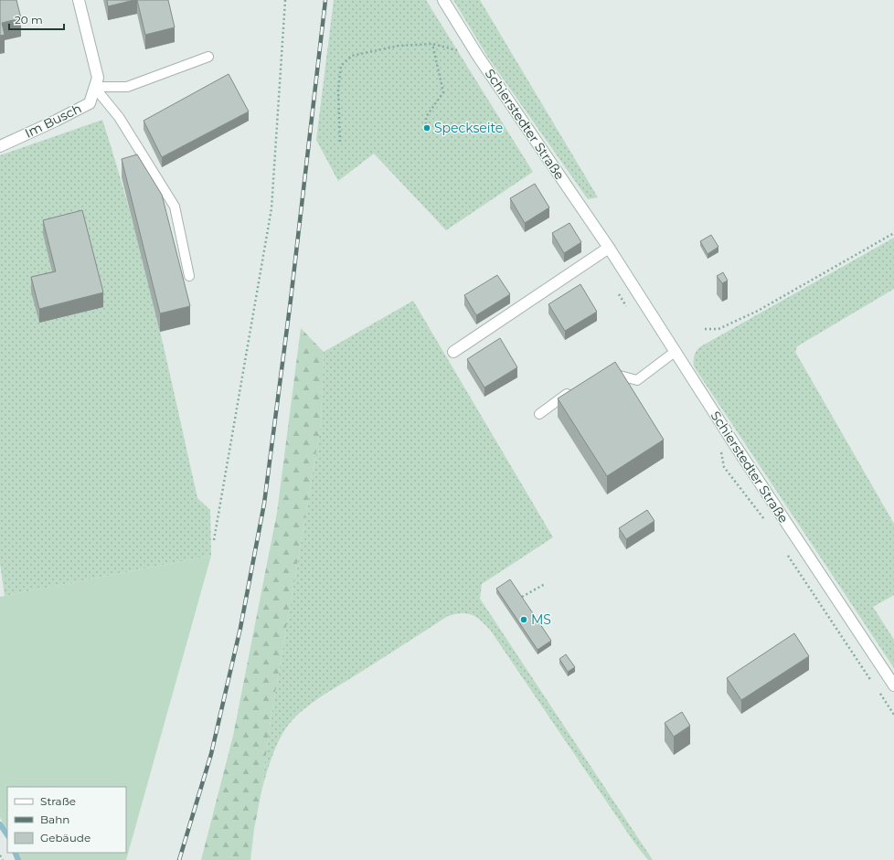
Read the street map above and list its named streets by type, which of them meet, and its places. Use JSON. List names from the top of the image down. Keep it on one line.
{"streets":{"street":["Im Busch","Schierstedter Straße"]},"places":["Speckseite","MS"],"legend":["Straße","Bahn","Gebäude"],"scale_bar":"20 m"}
